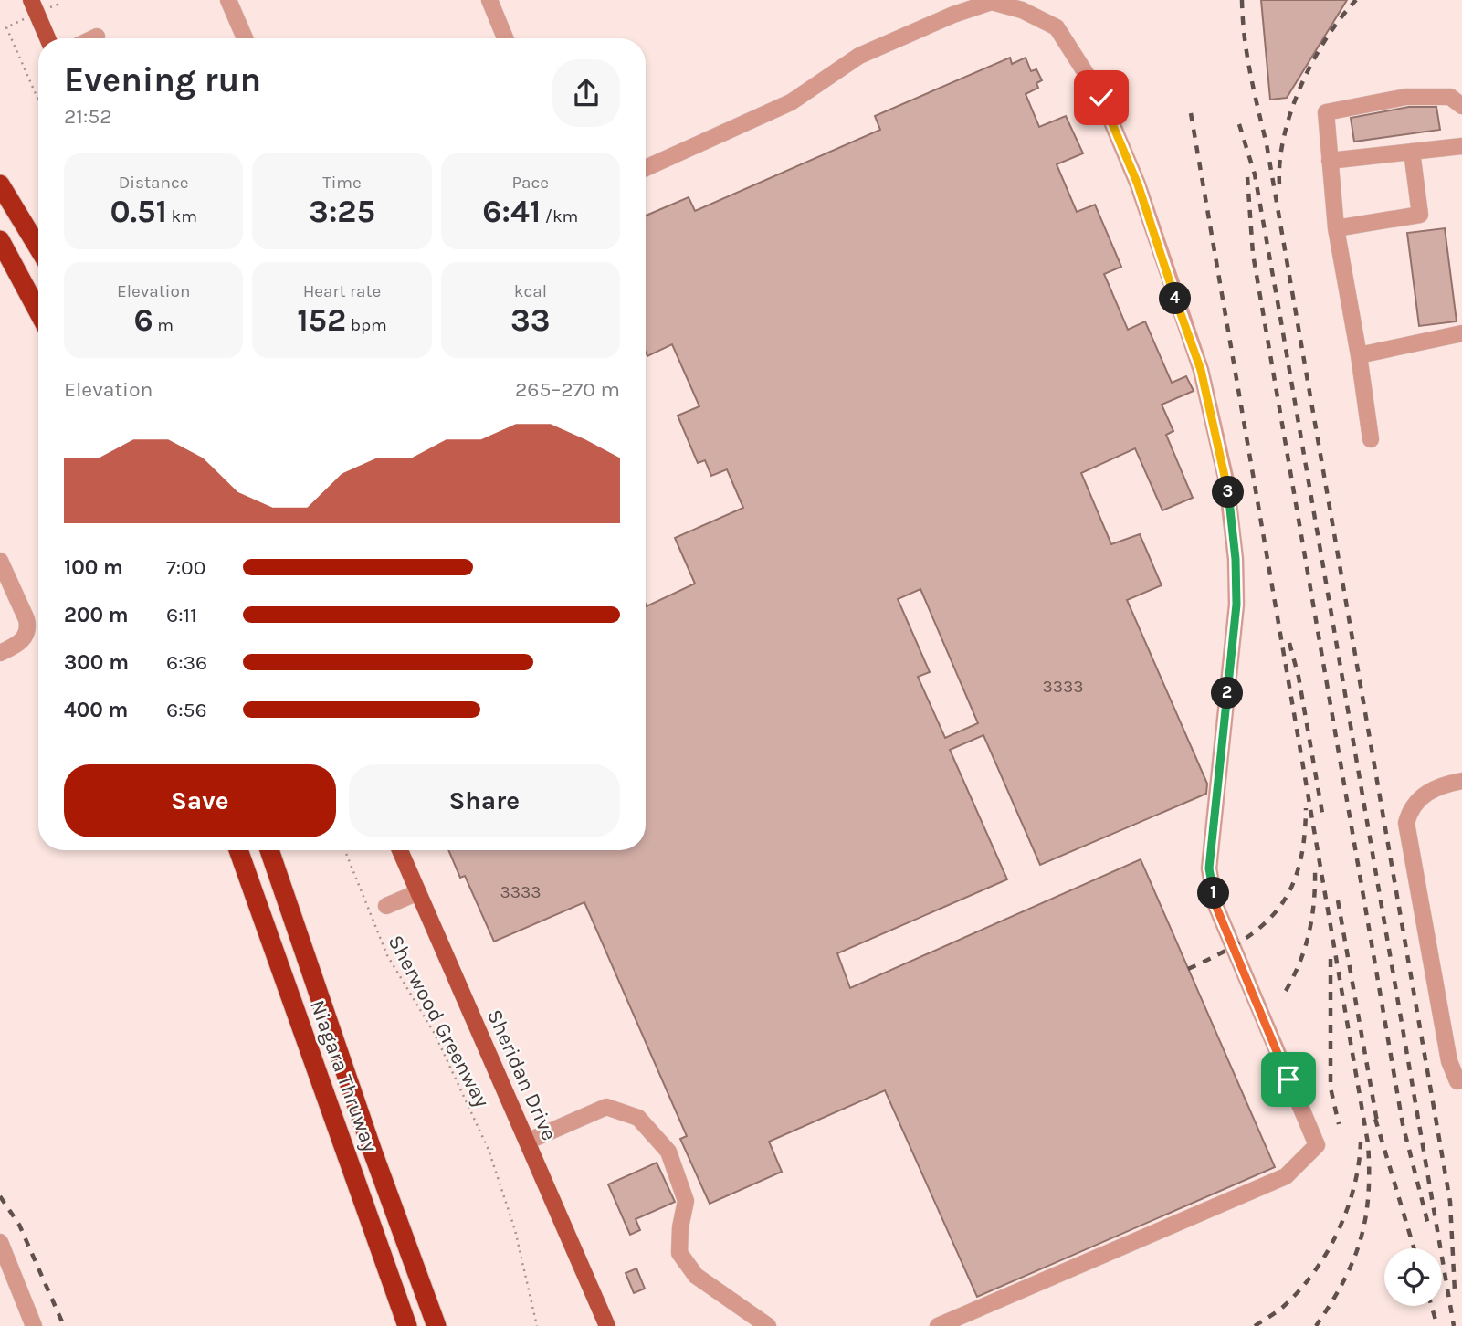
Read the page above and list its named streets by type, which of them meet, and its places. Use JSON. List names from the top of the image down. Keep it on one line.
{"streets":{"highway":["Niagara Thruway"],"main road":["Sheridan Drive"],"path":["Sherwood Greenway"]},"house_numbers":["3333","3333"],"page":{"heading":["Evening run","21:52"],"stats":[["Distance","0.51 km"],["Time","3:25"],["Pace","6:41 /km"],["Elevation","6 m"],["Heart rate","152 bpm"],["kcal","33"]],"pins":["4","3","2","1"],"chart":["Elevation","265–270 m"],"list":[{"name":"100 m","note":"7:00"},{"name":"200 m","note":"6:11"},{"name":"300 m","note":"6:36"},{"name":"400 m","note":"6:56"}],"buttons":["Save","Share"]}}
